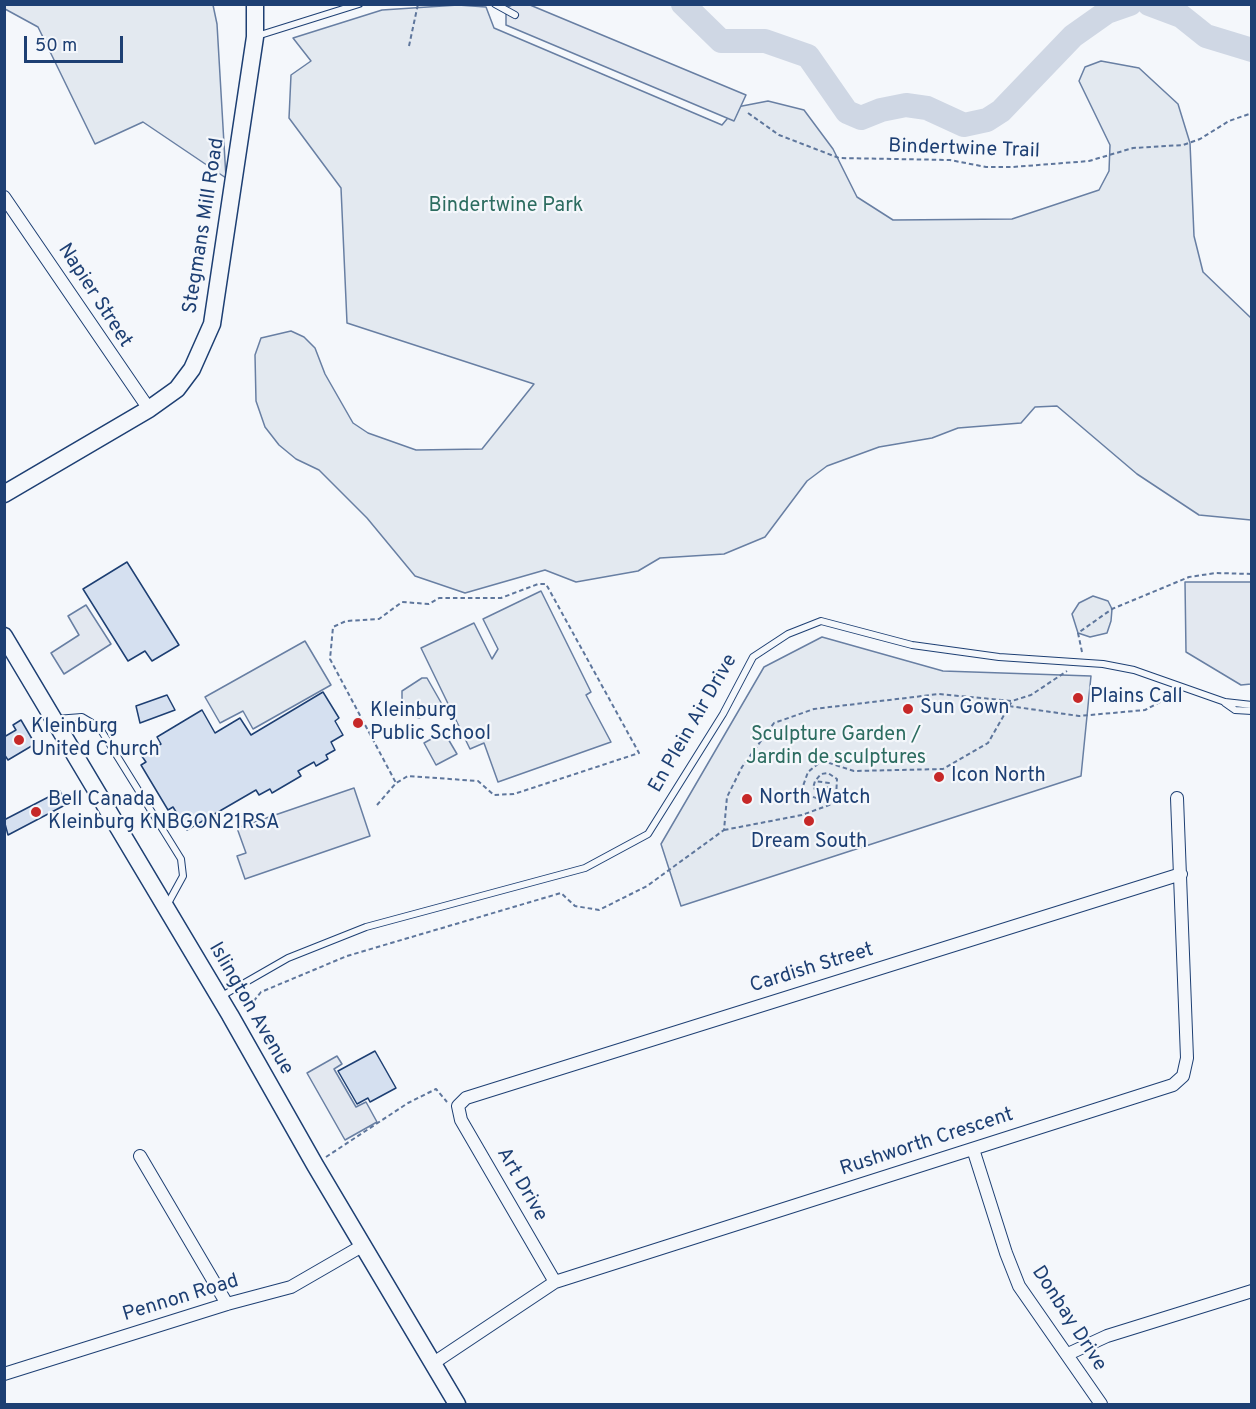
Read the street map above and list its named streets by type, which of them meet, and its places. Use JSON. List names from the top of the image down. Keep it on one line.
{"streets":{"street":["Stegmans Mill Road","Napier Street","Cardish Street","Islington Avenue","Rushworth Crescent","Art Drive","Pennon Road","Donbay Drive"],"lane":["En Plein Air Drive"],"path":["Bindertwine Trail"]},"crossings":[["Stegmans Mill Road","Napier Street"],["En Plein Air Drive","Islington Avenue"],["Cardish Street","Rushworth Crescent"],["Cardish Street","Art Drive"],["Islington Avenue","Rushworth Crescent"],["Islington Avenue","Pennon Road"],["Rushworth Crescent","Art Drive"],["Rushworth Crescent","Donbay Drive"]],"parks":["Bindertwine Park","Sculpture Garden / Jardin de sculptures"],"places":["Plains Call","Sun Gown","Kleinburg Public School","Kleinburg United Church","Icon North","North Watch","Bell Canada Kleinburg KNBGON21RSA","Dream South"],"scale_bar":"50 m"}
